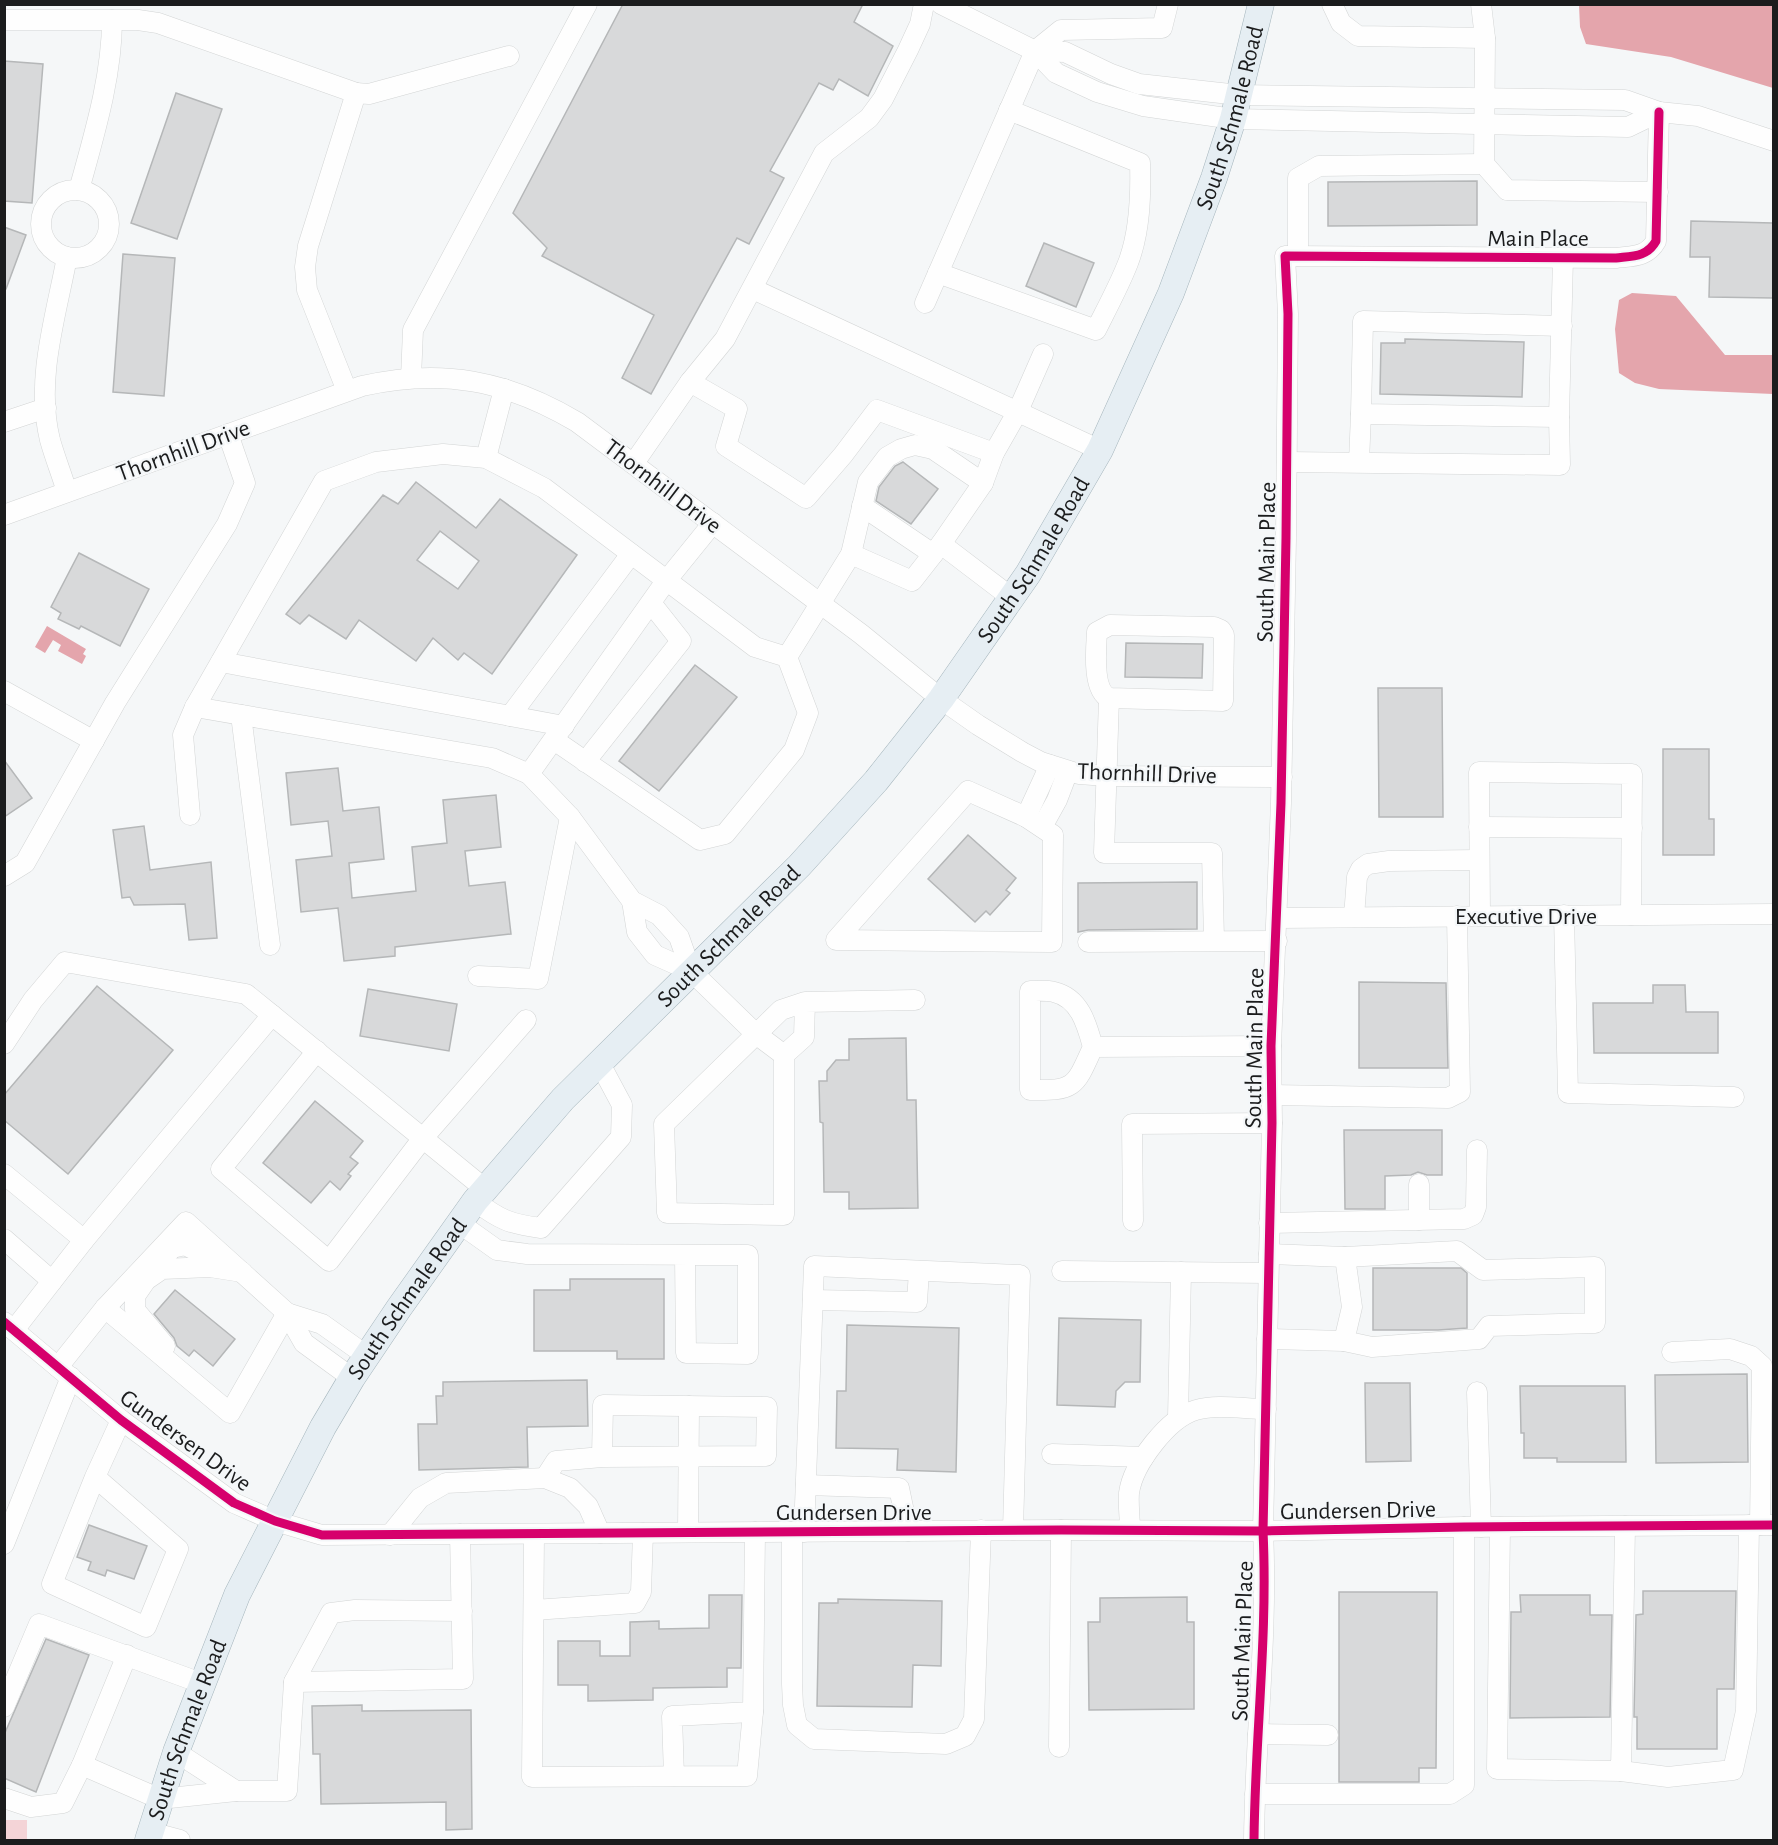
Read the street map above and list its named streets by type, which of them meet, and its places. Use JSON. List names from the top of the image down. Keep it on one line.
{"streets":{"main road":["South Schmale Road"],"street":["Main Place","Thornhill Drive","South Main Place","Executive Drive","Gundersen Drive"]},"crossings":[["South Schmale Road","Thornhill Drive"],["South Schmale Road","Gundersen Drive"],["Main Place","South Main Place"],["Thornhill Drive","South Main Place"],["South Main Place","Executive Drive"],["South Main Place","Gundersen Drive"]]}
